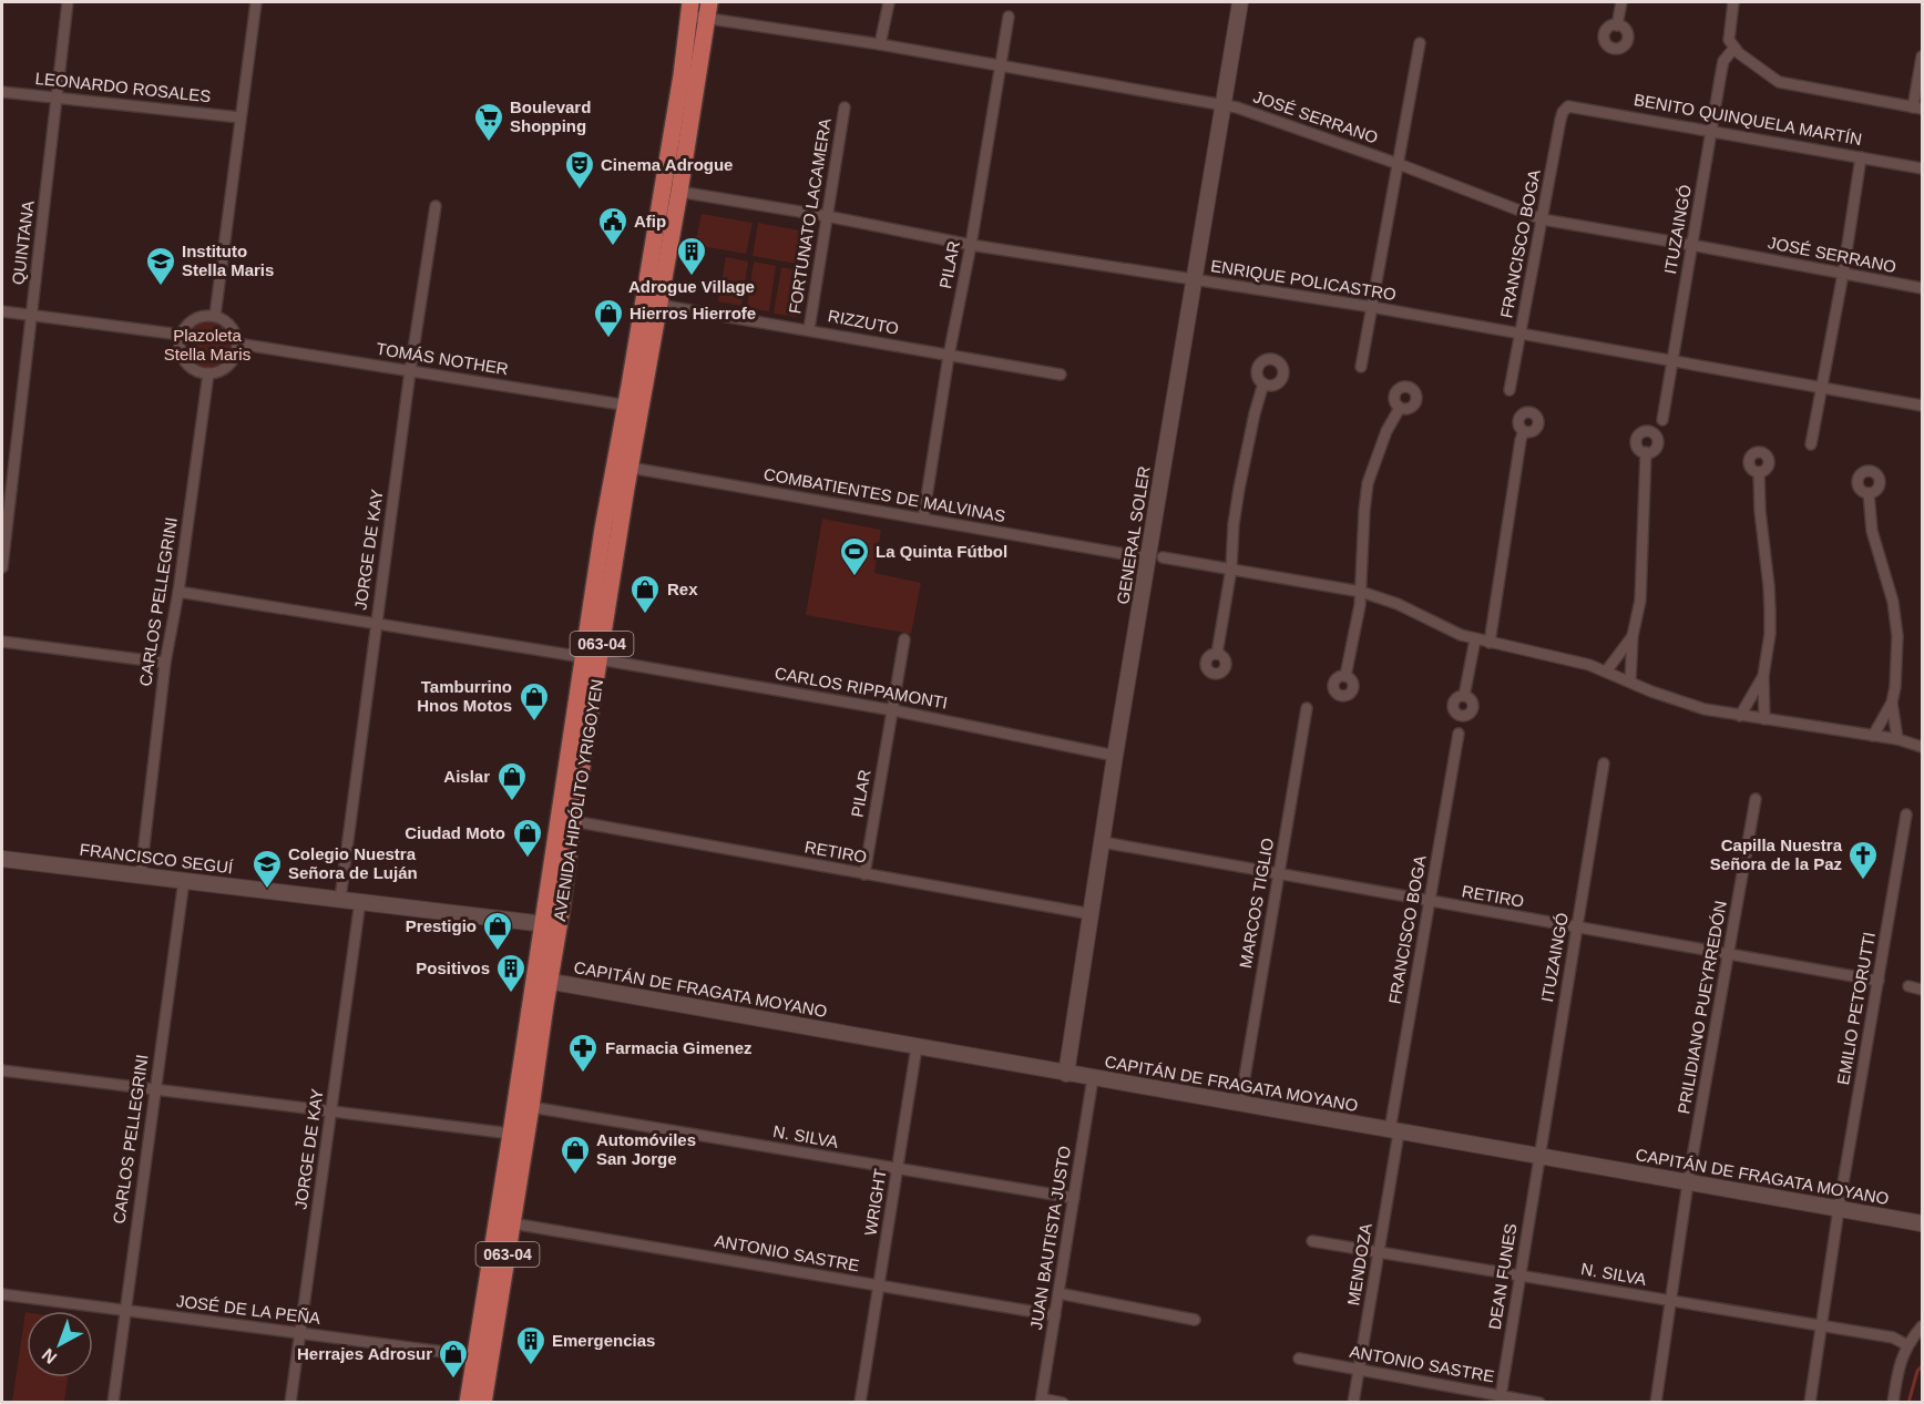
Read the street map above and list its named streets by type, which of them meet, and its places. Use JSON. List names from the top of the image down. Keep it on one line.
{"streets":{"main road":["063-04","AVENIDA HIPÓLITO YRIGOYEN"],"street":["LEONARDO ROSALES","JOSÉ SERRANO","BENITO QUINQUELA MARTÍN","FORTUNATO LACAMERA","ITUZAINGÓ","QUINTANA","FRANCISCO BOGA","PILAR","ENRIQUE POLICASTRO","RIZZUTO","TOMÁS NOTHER","COMBATIENTES DE MALVINAS","GENERAL SOLER","JORGE DE KAY","CARLOS PELLEGRINI","CARLOS RIPPAMONTI","RETIRO","FRANCISCO SEGUÍ","MARCOS TIGLIO","CAPITÁN DE FRAGATA MOYANO","PRILIDIANO PUEYRREDÓN","EMILIO PETORUTTI","N. SILVA","WRIGHT","JUAN BAUTISTA JUSTO","ANTONIO SASTRE","MENDOZA","DEAN FUNES","JOSÉ DE LA PEÑA"]},"crossings":[["LEONARDO ROSALES","QUINTANA"],["JOSÉ SERRANO","ITUZAINGÓ"],["JOSÉ SERRANO","FRANCISCO BOGA"],["JOSÉ SERRANO","PILAR"],["JOSÉ SERRANO","GENERAL SOLER"],["JOSÉ SERRANO","AVENIDA HIPÓLITO YRIGOYEN"],["BENITO QUINQUELA MARTÍN","ITUZAINGÓ"],["BENITO QUINQUELA MARTÍN","FRANCISCO BOGA"],["FORTUNATO LACAMERA","ENRIQUE POLICASTRO"],["FORTUNATO LACAMERA","RIZZUTO"],["ITUZAINGÓ","ENRIQUE POLICASTRO"],["ITUZAINGÓ","RETIRO"],["ITUZAINGÓ","CAPITÁN DE FRAGATA MOYANO"],["ITUZAINGÓ","DEAN FUNES"],["FRANCISCO BOGA","ENRIQUE POLICASTRO"],["FRANCISCO BOGA","RETIRO"],["FRANCISCO BOGA","CAPITÁN DE FRAGATA MOYANO"],["FRANCISCO BOGA","MENDOZA"],["PILAR","ENRIQUE POLICASTRO"],["PILAR","RIZZUTO"],["PILAR","COMBATIENTES DE MALVINAS"],["PILAR","CARLOS RIPPAMONTI"],["PILAR","RETIRO"],["ENRIQUE POLICASTRO","GENERAL SOLER"],["ENRIQUE POLICASTRO","AVENIDA HIPÓLITO YRIGOYEN"],["RIZZUTO","AVENIDA HIPÓLITO YRIGOYEN"],["TOMÁS NOTHER","JORGE DE KAY"],["TOMÁS NOTHER","CARLOS PELLEGRINI"],["TOMÁS NOTHER","AVENIDA HIPÓLITO YRIGOYEN"],["COMBATIENTES DE MALVINAS","GENERAL SOLER"],["COMBATIENTES DE MALVINAS","AVENIDA HIPÓLITO YRIGOYEN"],["GENERAL SOLER","CARLOS RIPPAMONTI"],["GENERAL SOLER","RETIRO"],["GENERAL SOLER","CAPITÁN DE FRAGATA MOYANO"],["JORGE DE KAY","CARLOS RIPPAMONTI"],["JORGE DE KAY","FRANCISCO SEGUÍ"],["JORGE DE KAY","JOSÉ DE LA PEÑA"],["CARLOS PELLEGRINI","CARLOS RIPPAMONTI"],["CARLOS PELLEGRINI","FRANCISCO SEGUÍ"],["CARLOS PELLEGRINI","JOSÉ DE LA PEÑA"],["CARLOS RIPPAMONTI","AVENIDA HIPÓLITO YRIGOYEN"],["AVENIDA HIPÓLITO YRIGOYEN","RETIRO"],["AVENIDA HIPÓLITO YRIGOYEN","FRANCISCO SEGUÍ"],["AVENIDA HIPÓLITO YRIGOYEN","CAPITÁN DE FRAGATA MOYANO"],["AVENIDA HIPÓLITO YRIGOYEN","N. SILVA"],["AVENIDA HIPÓLITO YRIGOYEN","ANTONIO SASTRE"],["AVENIDA HIPÓLITO YRIGOYEN","JOSÉ DE LA PEÑA"],["RETIRO","MARCOS TIGLIO"],["RETIRO","PRILIDIANO PUEYRREDÓN"],["RETIRO","EMILIO PETORUTTI"],["MARCOS TIGLIO","CAPITÁN DE FRAGATA MOYANO"],["CAPITÁN DE FRAGATA MOYANO","PRILIDIANO PUEYRREDÓN"],["CAPITÁN DE FRAGATA MOYANO","EMILIO PETORUTTI"],["CAPITÁN DE FRAGATA MOYANO","WRIGHT"],["CAPITÁN DE FRAGATA MOYANO","JUAN BAUTISTA JUSTO"],["CAPITÁN DE FRAGATA MOYANO","MENDOZA"],["CAPITÁN DE FRAGATA MOYANO","DEAN FUNES"],["PRILIDIANO PUEYRREDÓN","N. SILVA"],["EMILIO PETORUTTI","N. SILVA"],["N. SILVA","WRIGHT"],["N. SILVA","JUAN BAUTISTA JUSTO"],["N. SILVA","MENDOZA"],["N. SILVA","DEAN FUNES"],["WRIGHT","ANTONIO SASTRE"],["JUAN BAUTISTA JUSTO","ANTONIO SASTRE"],["ANTONIO SASTRE","MENDOZA"],["ANTONIO SASTRE","DEAN FUNES"]],"parks":["Plazoleta Stella Maris"],"places":{"supermarket":["Boulevard Shopping"],"theatre":["Cinema Adrogue"],"public building":["Afip"],"building":["Adrogue Village","Positivos","Emergencias"],"school or university":["Instituto Stella Maris","Colegio Nuestra Señora de Luján"],"shop":["Hierros Hierrofe","Rex","Tamburrino Hnos Motos","Aislar","Ciudad Moto","Prestigio","Automóviles San Jorge","Herrajes Adrosur"],"sports":["La Quinta Fútbol"],"church":["Capilla Nuestra Señora de la Paz"],"pharmacy":["Farmacia Gimenez"]},"north":"bottom left"}
